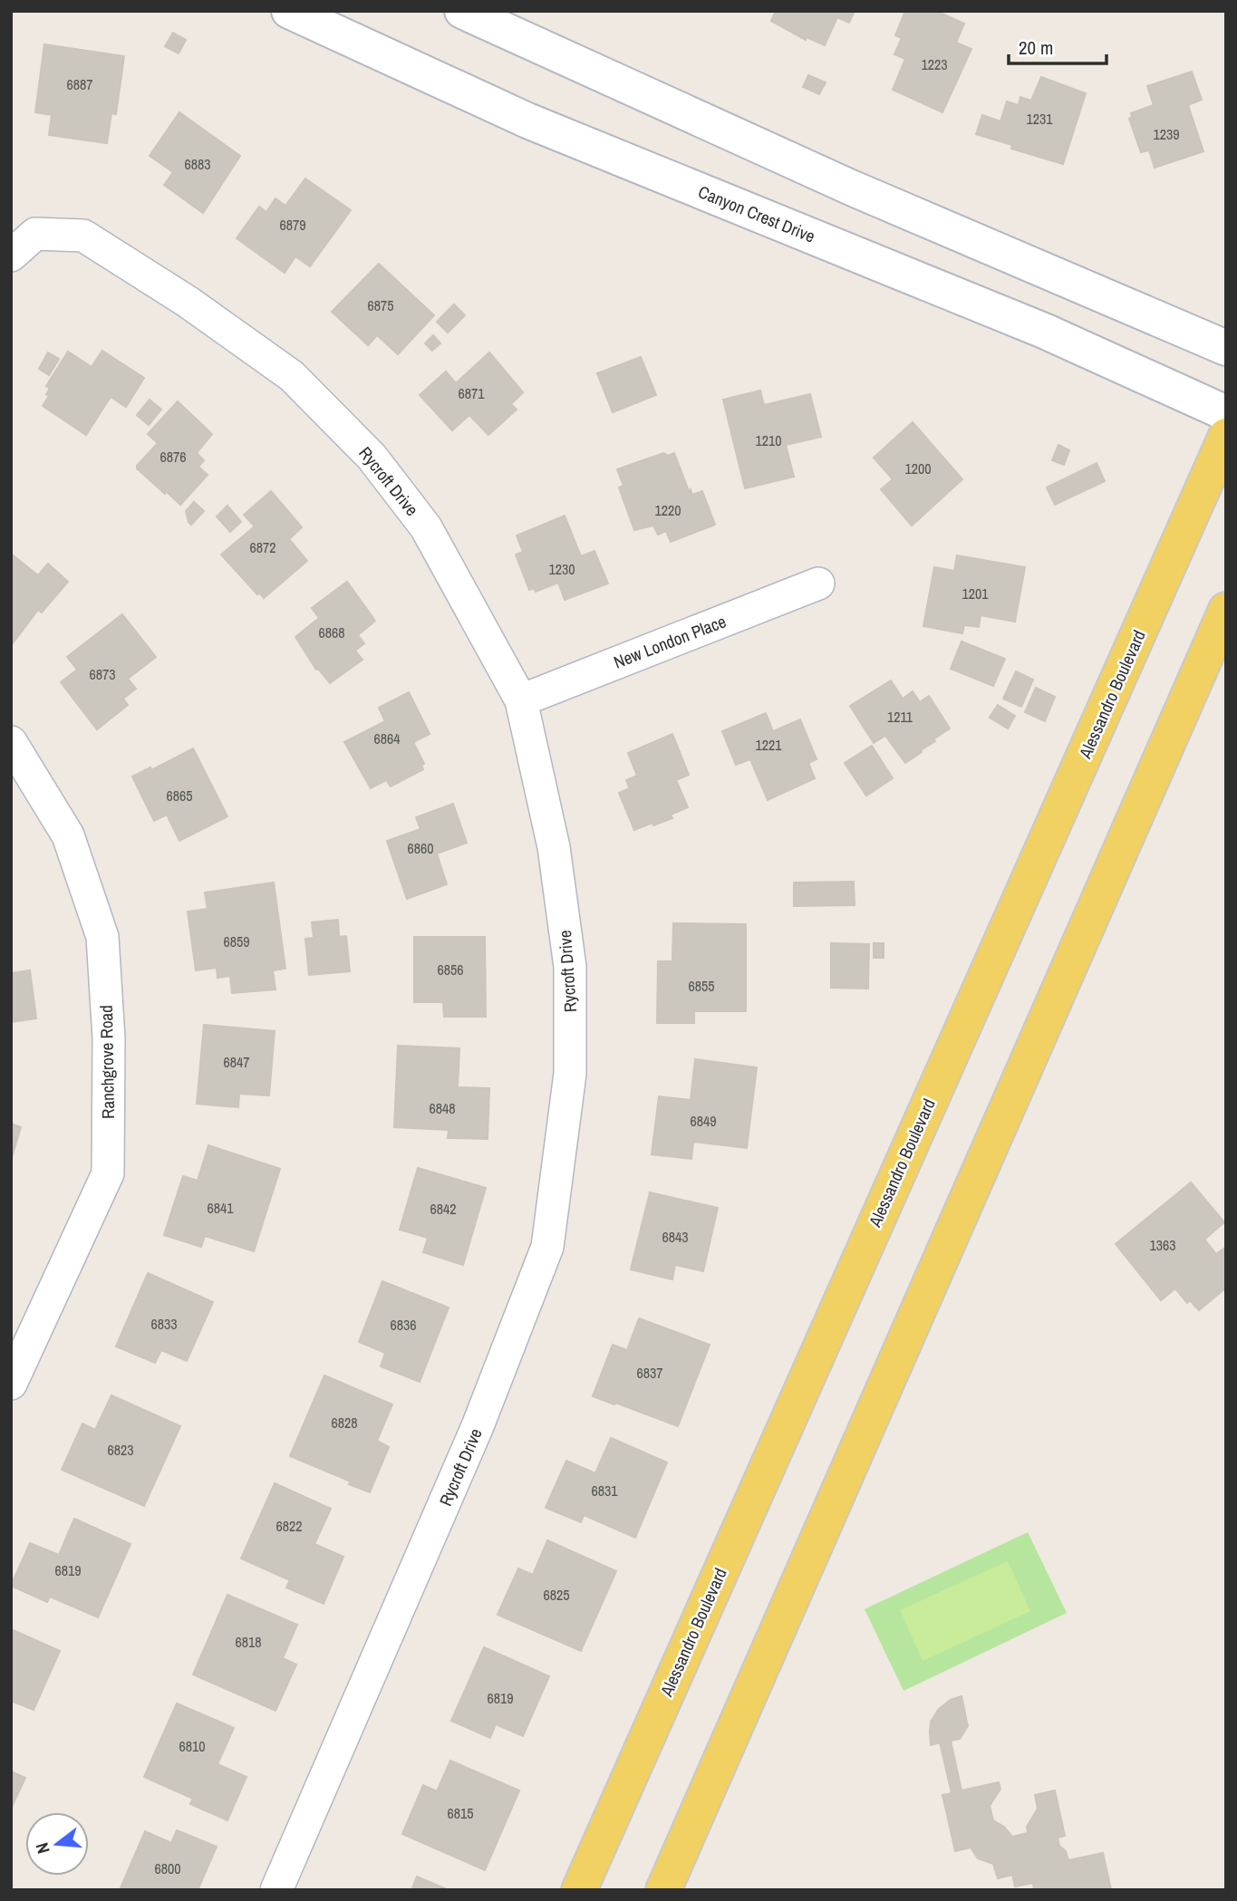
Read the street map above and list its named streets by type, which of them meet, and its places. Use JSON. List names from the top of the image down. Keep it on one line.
{"streets":{"main road":["Canyon Crest Drive","Alessandro Boulevard"],"street":["Rycroft Drive","New London Place","Ranchgrove Road"]},"crossings":[["Rycroft Drive","New London Place"]],"house_numbers":["1223","6887","1231","1239","6883","6879","6875","6871","1210","6876","1200","1220","6872","1230","1201","6868","6873","1211","6864","1221","6865","6860","6859","6856","6855","6847","6848","6849","6841","6842","6843","1363","6833","6836","6837","6828","6823","6831","6822","6819","6825","6818","6819","6810","6815","6800"],"scale_bar":"20 m","north":"left"}
